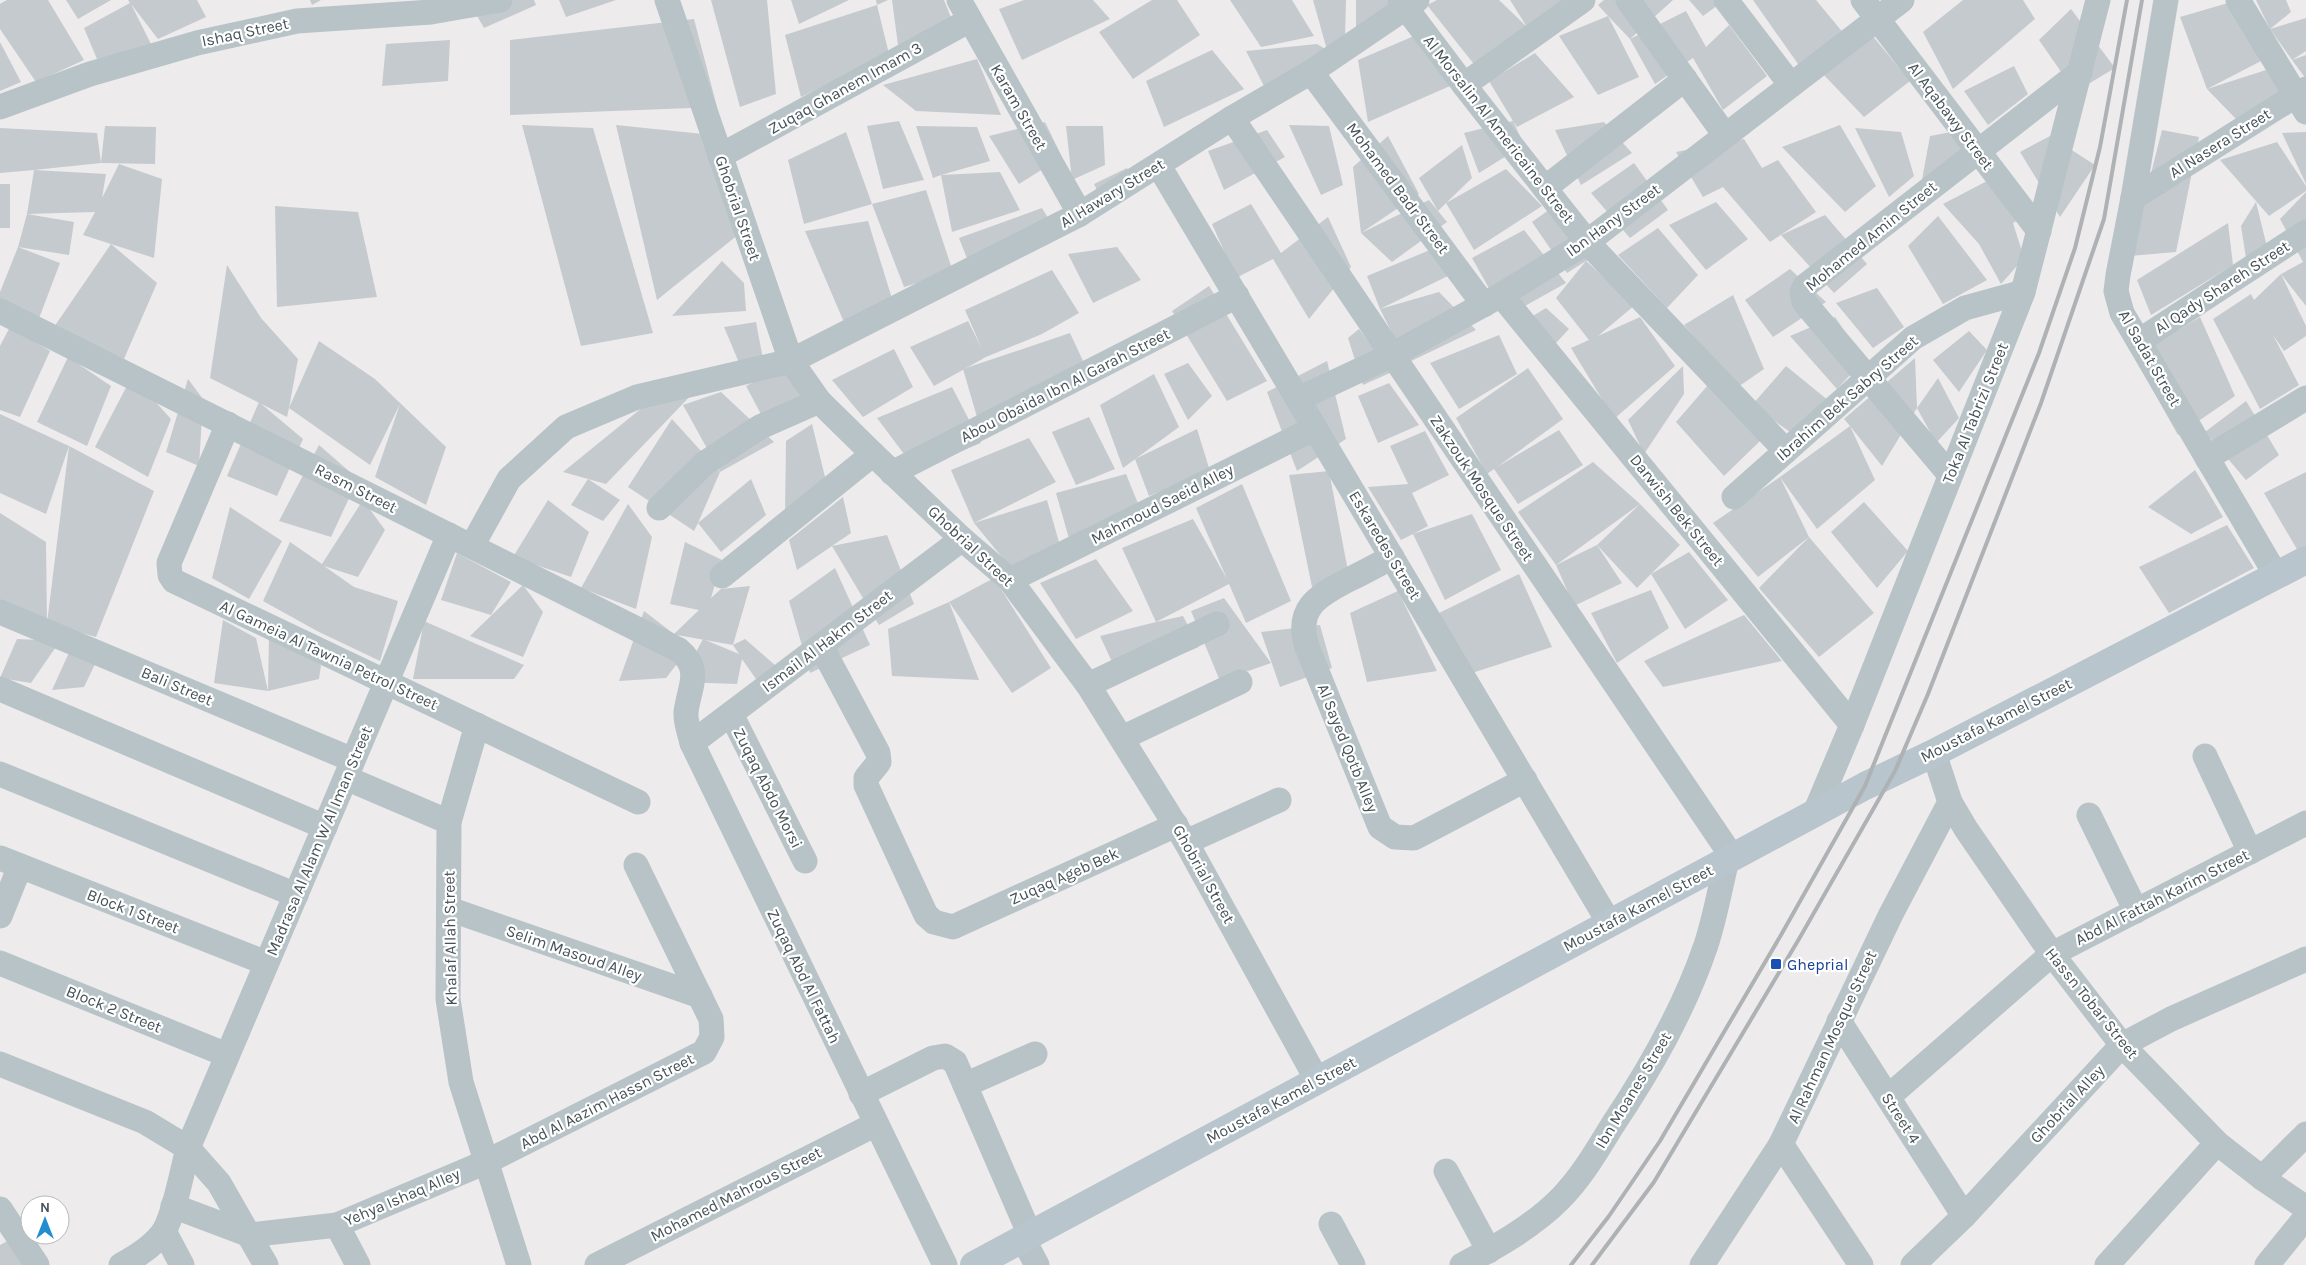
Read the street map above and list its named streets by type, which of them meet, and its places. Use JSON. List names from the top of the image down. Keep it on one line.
{"streets":{"main road":["Moustafa Kamel Street"],"street":["Ishaq Street","Zuqaq Ghanem Imam 3","Karam Street","Al Aqabawy Street","Al Morsalin Al Americaine Street","Al Nasera Street","Mohamed Badr Street","Al Hawary Street","Ghobrial Street","Ibn Hany Street","Mohamed Amin Street","Al Qady Shareh Street","Al Sadat Street","Abou Obaida Ibn Al Garah Street","Ibrahim Bek Sabry Street","Toka Al Tabrizi Street","Rasm Street","Zakzouk Mosque Street","Mahmoud Saeid Alley","Darwish Bek Street","Eskaredes Street","Ismail Al Hakm Street","Al Gameia Al Tawnia Petrol Street","Bali Street","Al Sayed Qotb Alley","Zuqaq Abdo Morsi","Madrasa Al Alam W Al Iman Street","Zuqaq Ageb Bek","Abd Al Fattah Karim Street","Block 1 Street","Khalaf Allah Street","Selim Masoud Alley","Zuqaq Abd Al Fattah","Hassn Tobar Street","Block 2 Street","Al Rahman Mosque Street","Ibn Moanes Street","Abd Al Aazim Hassn Street","Ghobrial Alley","Street 4","Mohamed Mahrous Street","Yehya Ishaq Alley"]},"crossings":[["Zuqaq Ghanem Imam 3","Karam Street"],["Zuqaq Ghanem Imam 3","Ghobrial Street"],["Karam Street","Al Hawary Street"],["Al Aqabawy Street","Ibn Hany Street"],["Al Aqabawy Street","Mohamed Amin Street"],["Al Aqabawy Street","Toka Al Tabrizi Street"],["Al Morsalin Al Americaine Street","Al Hawary Street"],["Al Morsalin Al Americaine Street","Ibn Hany Street"],["Al Morsalin Al Americaine Street","Ibrahim Bek Sabry Street"],["Al Nasera Street","Al Sadat Street"],["Mohamed Badr Street","Al Hawary Street"],["Mohamed Badr Street","Ibn Hany Street"],["Mohamed Badr Street","Darwish Bek Street"],["Al Hawary Street","Ghobrial Street"],["Al Hawary Street","Rasm Street"],["Al Hawary Street","Zakzouk Mosque Street"],["Al Hawary Street","Eskaredes Street"],["Ghobrial Street","Abou Obaida Ibn Al Garah Street"],["Ghobrial Street","Mahmoud Saeid Alley"],["Ghobrial Street","Ismail Al Hakm Street"],["Ghobrial Street","Moustafa Kamel Street"],["Ghobrial Street","Zuqaq Ageb Bek"],["Ibn Hany Street","Zakzouk Mosque Street"],["Ibn Hany Street","Darwish Bek Street"],["Ibn Hany Street","Eskaredes Street"],["Mohamed Amin Street","Ibrahim Bek Sabry Street"],["Mohamed Amin Street","Toka Al Tabrizi Street"],["Al Qady Shareh Street","Al Sadat Street"],["Al Sadat Street","Moustafa Kamel Street"],["Abou Obaida Ibn Al Garah Street","Eskaredes Street"],["Ibrahim Bek Sabry Street","Toka Al Tabrizi Street"],["Toka Al Tabrizi Street","Darwish Bek Street"],["Toka Al Tabrizi Street","Moustafa Kamel Street"],["Rasm Street","Al Gameia Al Tawnia Petrol Street"],["Rasm Street","Madrasa Al Alam W Al Iman Street"],["Rasm Street","Zuqaq Abd Al Fattah"],["Zakzouk Mosque Street","Moustafa Kamel Street"],["Zakzouk Mosque Street","Ibn Moanes Street"],["Mahmoud Saeid Alley","Eskaredes Street"],["Eskaredes Street","Moustafa Kamel Street"],["Eskaredes Street","Al Sayed Qotb Alley"],["Ismail Al Hakm Street","Zuqaq Abdo Morsi"],["Ismail Al Hakm Street","Zuqaq Ageb Bek"],["Ismail Al Hakm Street","Zuqaq Abd Al Fattah"],["Al Gameia Al Tawnia Petrol Street","Madrasa Al Alam W Al Iman Street"],["Al Gameia Al Tawnia Petrol Street","Khalaf Allah Street"],["Bali Street","Madrasa Al Alam W Al Iman Street"],["Bali Street","Khalaf Allah Street"],["Moustafa Kamel Street","Hassn Tobar Street"],["Moustafa Kamel Street","Ibn Moanes Street"],["Madrasa Al Alam W Al Iman Street","Block 1 Street"],["Madrasa Al Alam W Al Iman Street","Block 2 Street"],["Madrasa Al Alam W Al Iman Street","Yehya Ishaq Alley"],["Abd Al Fattah Karim Street","Hassn Tobar Street"],["Abd Al Fattah Karim Street","Street 4"],["Khalaf Allah Street","Selim Masoud Alley"],["Khalaf Allah Street","Abd Al Aazim Hassn Street"],["Khalaf Allah Street","Yehya Ishaq Alley"],["Selim Masoud Alley","Abd Al Aazim Hassn Street"],["Zuqaq Abd Al Fattah","Mohamed Mahrous Street"],["Hassn Tobar Street","Al Rahman Mosque Street"],["Hassn Tobar Street","Ghobrial Alley"],["Al Rahman Mosque Street","Street 4"],["Abd Al Aazim Hassn Street","Yehya Ishaq Alley"],["Ghobrial Alley","Street 4"]],"places":{"transit":["Gheprial"]},"north":"top"}
